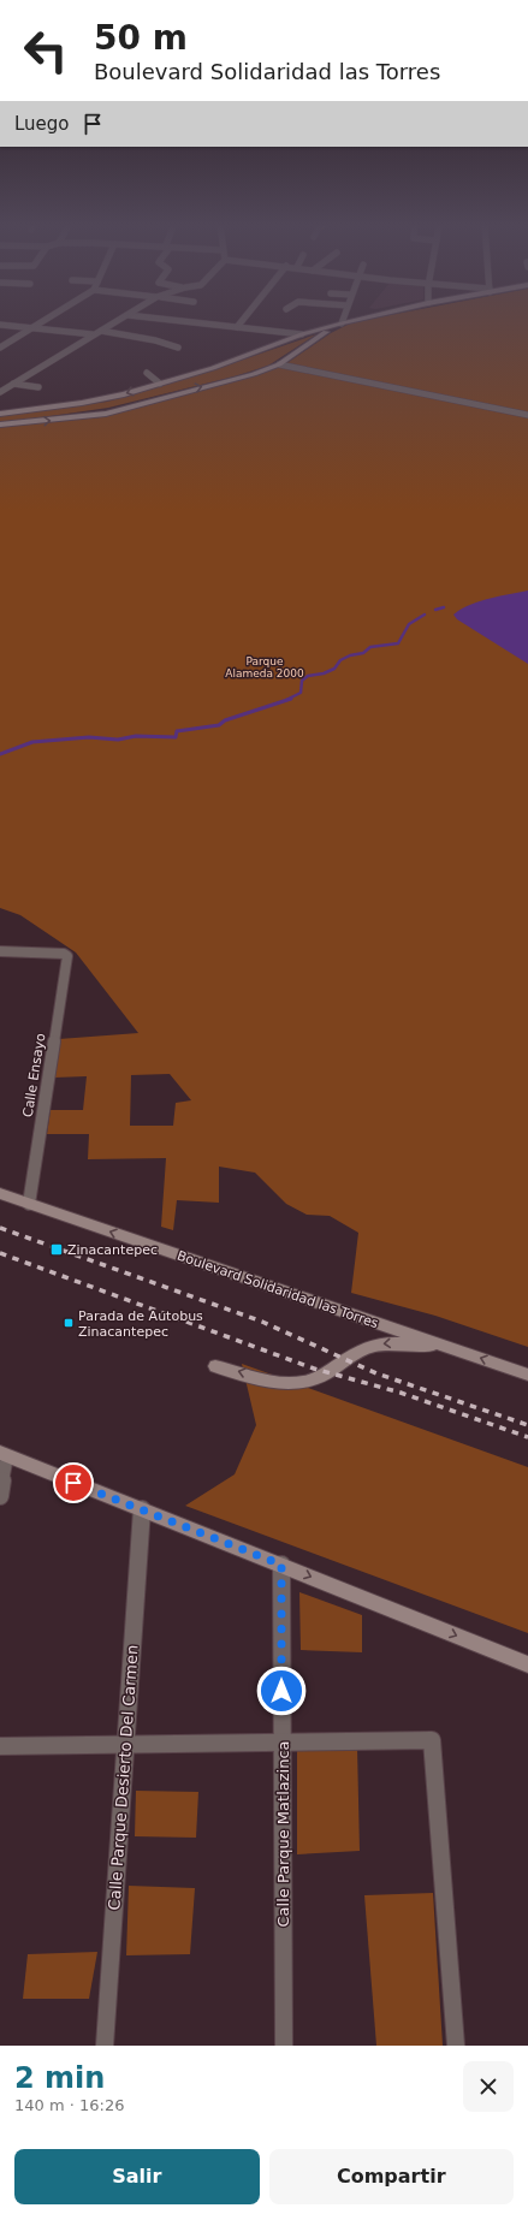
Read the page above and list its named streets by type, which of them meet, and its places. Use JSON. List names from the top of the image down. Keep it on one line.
{"streets":{"main road":["Boulevard Solidaridad las Torres"],"street":["Calle Ensayo","Calle Parque Desierto Del Carmen","Calle Parque Matlazinca"]},"crossings":[["Calle Ensayo","Boulevard Solidaridad las Torres"]],"one_way":["Boulevard Solidaridad las Torres"],"parks":["Parque Alameda 2000"],"places":{"transit":["Zinacantepec","Parada de Autobus Zinacantepec"]},"page":{"turn":["50 m","Boulevard Solidaridad las Torres"],"then":"Luego","heading":["2 min","140 m · 16:26"],"buttons":["Salir","Compartir"]}}
